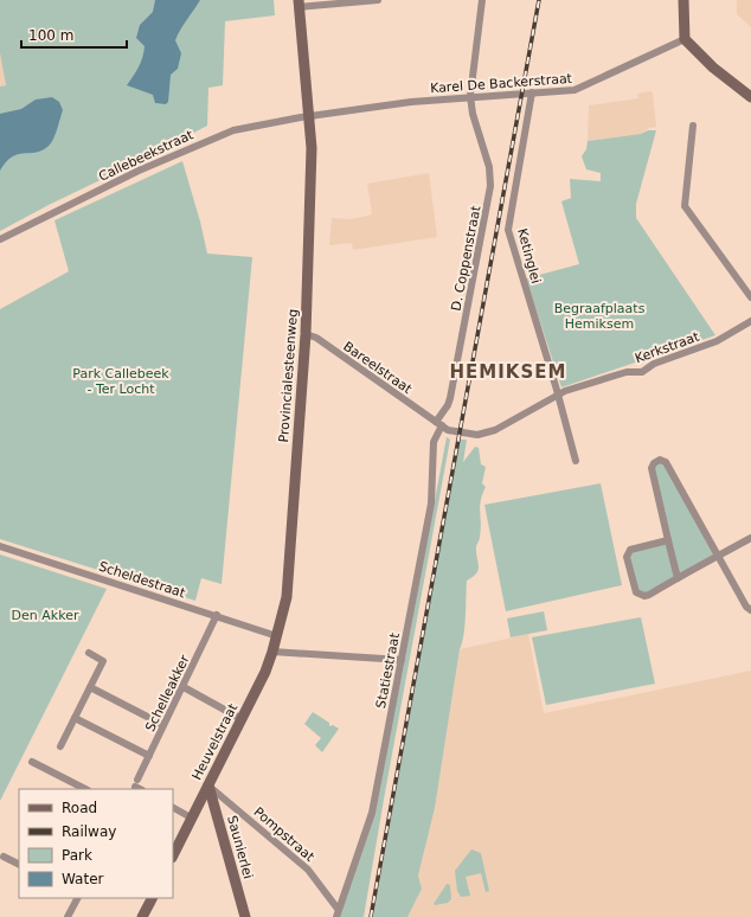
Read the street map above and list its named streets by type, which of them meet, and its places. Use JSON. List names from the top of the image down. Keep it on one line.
{"streets":{"main road":["Provincialesteenweg","Heuvelstraat","Saunierlei"],"street":["Karel De Backerstraat","Callebeekstraat","Ketinglei","D. Coppenstraat","Kerkstraat","Bareelstraat","Scheldestraat","Statiestraat","Schelleakker","Pompstraat"]},"crossings":[["Karel De Backerstraat","Callebeekstraat"],["Karel De Backerstraat","Ketinglei"],["Karel De Backerstraat","D. Coppenstraat"],["Karel De Backerstraat","Provincialesteenweg"],["Callebeekstraat","Provincialesteenweg"],["Ketinglei","Kerkstraat"],["D. Coppenstraat","Kerkstraat"],["D. Coppenstraat","Bareelstraat"],["D. Coppenstraat","Statiestraat"],["Kerkstraat","Bareelstraat"],["Kerkstraat","Statiestraat"],["Bareelstraat","Provincialesteenweg"],["Bareelstraat","Statiestraat"],["Provincialesteenweg","Scheldestraat"],["Provincialesteenweg","Heuvelstraat"],["Scheldestraat","Schelleakker"],["Scheldestraat","Heuvelstraat"],["Statiestraat","Pompstraat"],["Heuvelstraat","Pompstraat"],["Heuvelstraat","Saunierlei"],["Pompstraat","Saunierlei"]],"districts":["HEMIKSEM"],"parks":["Begraafplaats Hemiksem","Park Callebeek - Ter Locht","Den Akker"],"legend":["Road","Railway","Park","Water"],"scale_bar":"100 m"}
